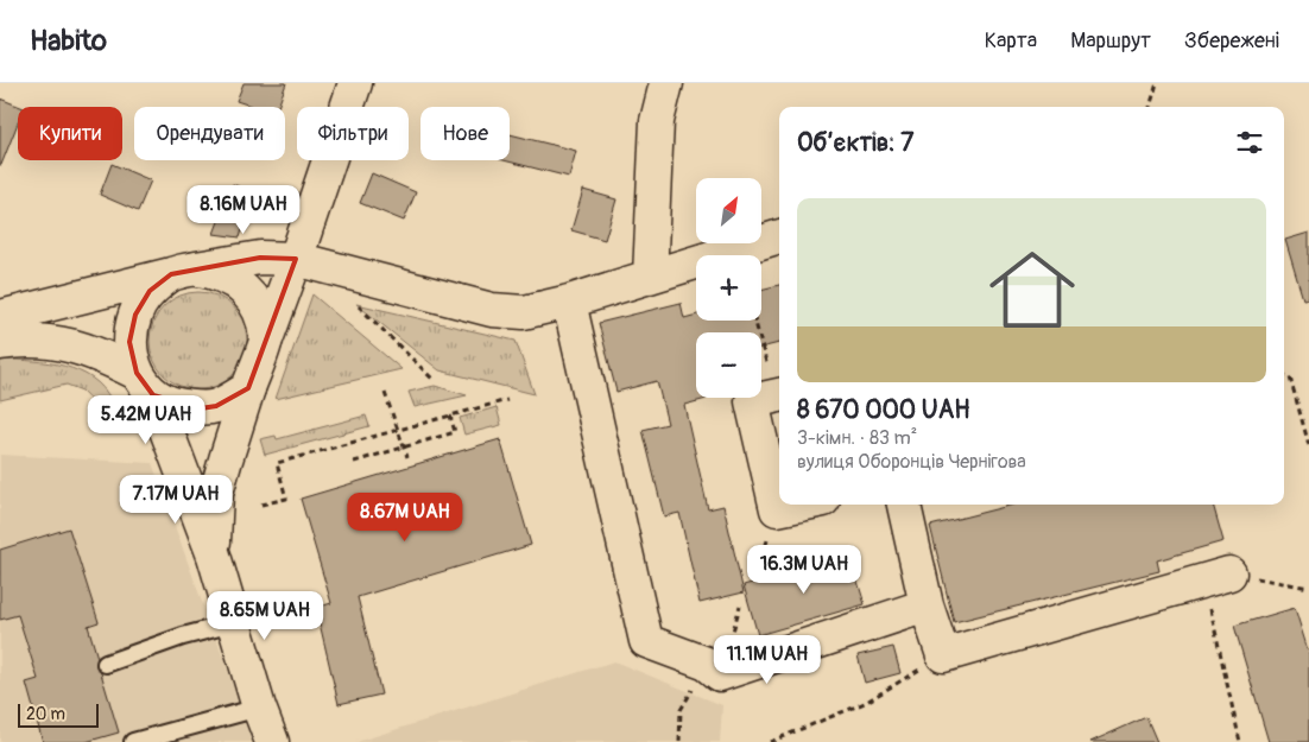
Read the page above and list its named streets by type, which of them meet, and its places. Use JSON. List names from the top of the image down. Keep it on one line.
{"scale_bar":"20 m","north":"top right","page":{"header":"Habito","nav":["Карта","Маршрут","Збережені"],"chip":["Купити","Орендувати","Фільтри","Нове"],"heading":"Об’єктів: 7","map_buttons":["+","−"],"list":[{"name":"8 670 000 UAH","note":"3-кімн. · 83 m² · вулиця Оборонців Чернігова"}],"price":["8.16M UAH","5.42M UAH","7.17M UAH","8.67M UAH","16.3M UAH","8.65M UAH","11.1M UAH"],"scale":"20 m"}}
